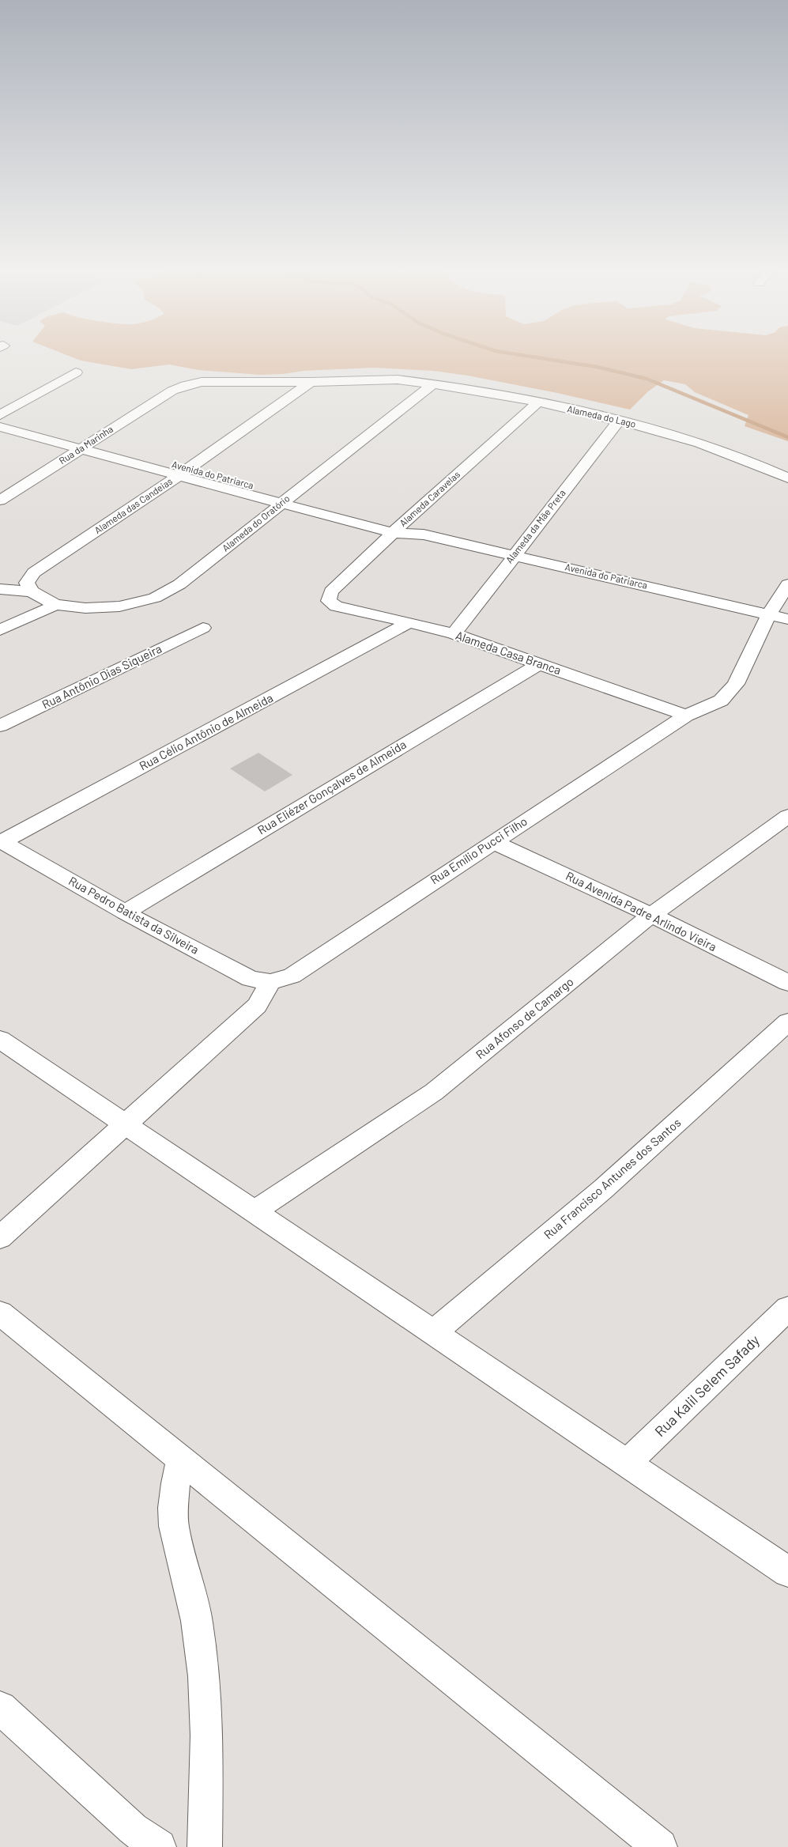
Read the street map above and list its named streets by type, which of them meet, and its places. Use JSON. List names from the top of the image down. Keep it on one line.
{"streets":{"street":["Alameda do Lago","Rua da Marinha","Avenida do Patriarca","Alameda Caravelas","Alameda das Candeias","Alameda do Oratório","Alameda da Mãe Preta","Alameda Casa Branca","Rua Antônio Dias Siqueira","Rua Célio Antônio de Almeida","Rua Eliézer Gonçalves de Almeida","Rua Emílio Pucci Filho","Rua Avenida Padre Arlindo Vieira","Rua Pedro Batista da Silveira","Rua Afonso de Camargo","Rua Francisco Antunes dos Santos","Rua Kalil Selem Safady"]},"crossings":[["Alameda do Lago","Rua da Marinha"],["Alameda do Lago","Alameda Caravelas"],["Alameda do Lago","Alameda das Candeias"],["Alameda do Lago","Alameda do Oratório"],["Alameda do Lago","Alameda da Mãe Preta"],["Rua da Marinha","Avenida do Patriarca"],["Avenida do Patriarca","Alameda Caravelas"],["Avenida do Patriarca","Alameda das Candeias"],["Avenida do Patriarca","Alameda do Oratório"],["Avenida do Patriarca","Alameda da Mãe Preta"],["Avenida do Patriarca","Rua Emílio Pucci Filho"],["Alameda Caravelas","Alameda Casa Branca"],["Alameda da Mãe Preta","Alameda Casa Branca"],["Alameda Casa Branca","Rua Célio Antônio de Almeida"],["Alameda Casa Branca","Rua Eliézer Gonçalves de Almeida"],["Alameda Casa Branca","Rua Emílio Pucci Filho"],["Rua Célio Antônio de Almeida","Rua Pedro Batista da Silveira"],["Rua Eliézer Gonçalves de Almeida","Rua Pedro Batista da Silveira"],["Rua Emílio Pucci Filho","Rua Avenida Padre Arlindo Vieira"],["Rua Emílio Pucci Filho","Rua Pedro Batista da Silveira"],["Rua Avenida Padre Arlindo Vieira","Rua Afonso de Camargo"]]}
